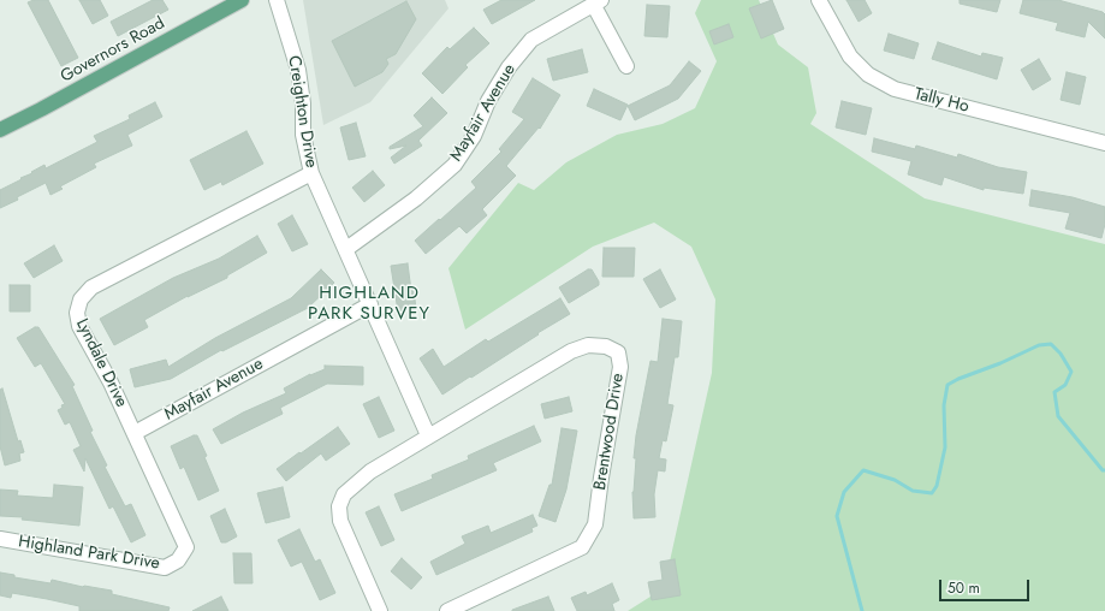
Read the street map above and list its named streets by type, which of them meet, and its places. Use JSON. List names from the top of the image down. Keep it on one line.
{"streets":{"main road":["Governors Road"],"street":["Tally Ho","Creighton Drive","Mayfair Avenue","Lyndale Drive","Brentwood Drive","Highland Park Drive"]},"crossings":[["Creighton Drive","Mayfair Avenue"],["Creighton Drive","Lyndale Drive"],["Creighton Drive","Brentwood Drive"],["Mayfair Avenue","Lyndale Drive"],["Lyndale Drive","Highland Park Drive"]],"districts":["HIGHLAND PARK SURVEY"],"scale_bar":"50 m"}
